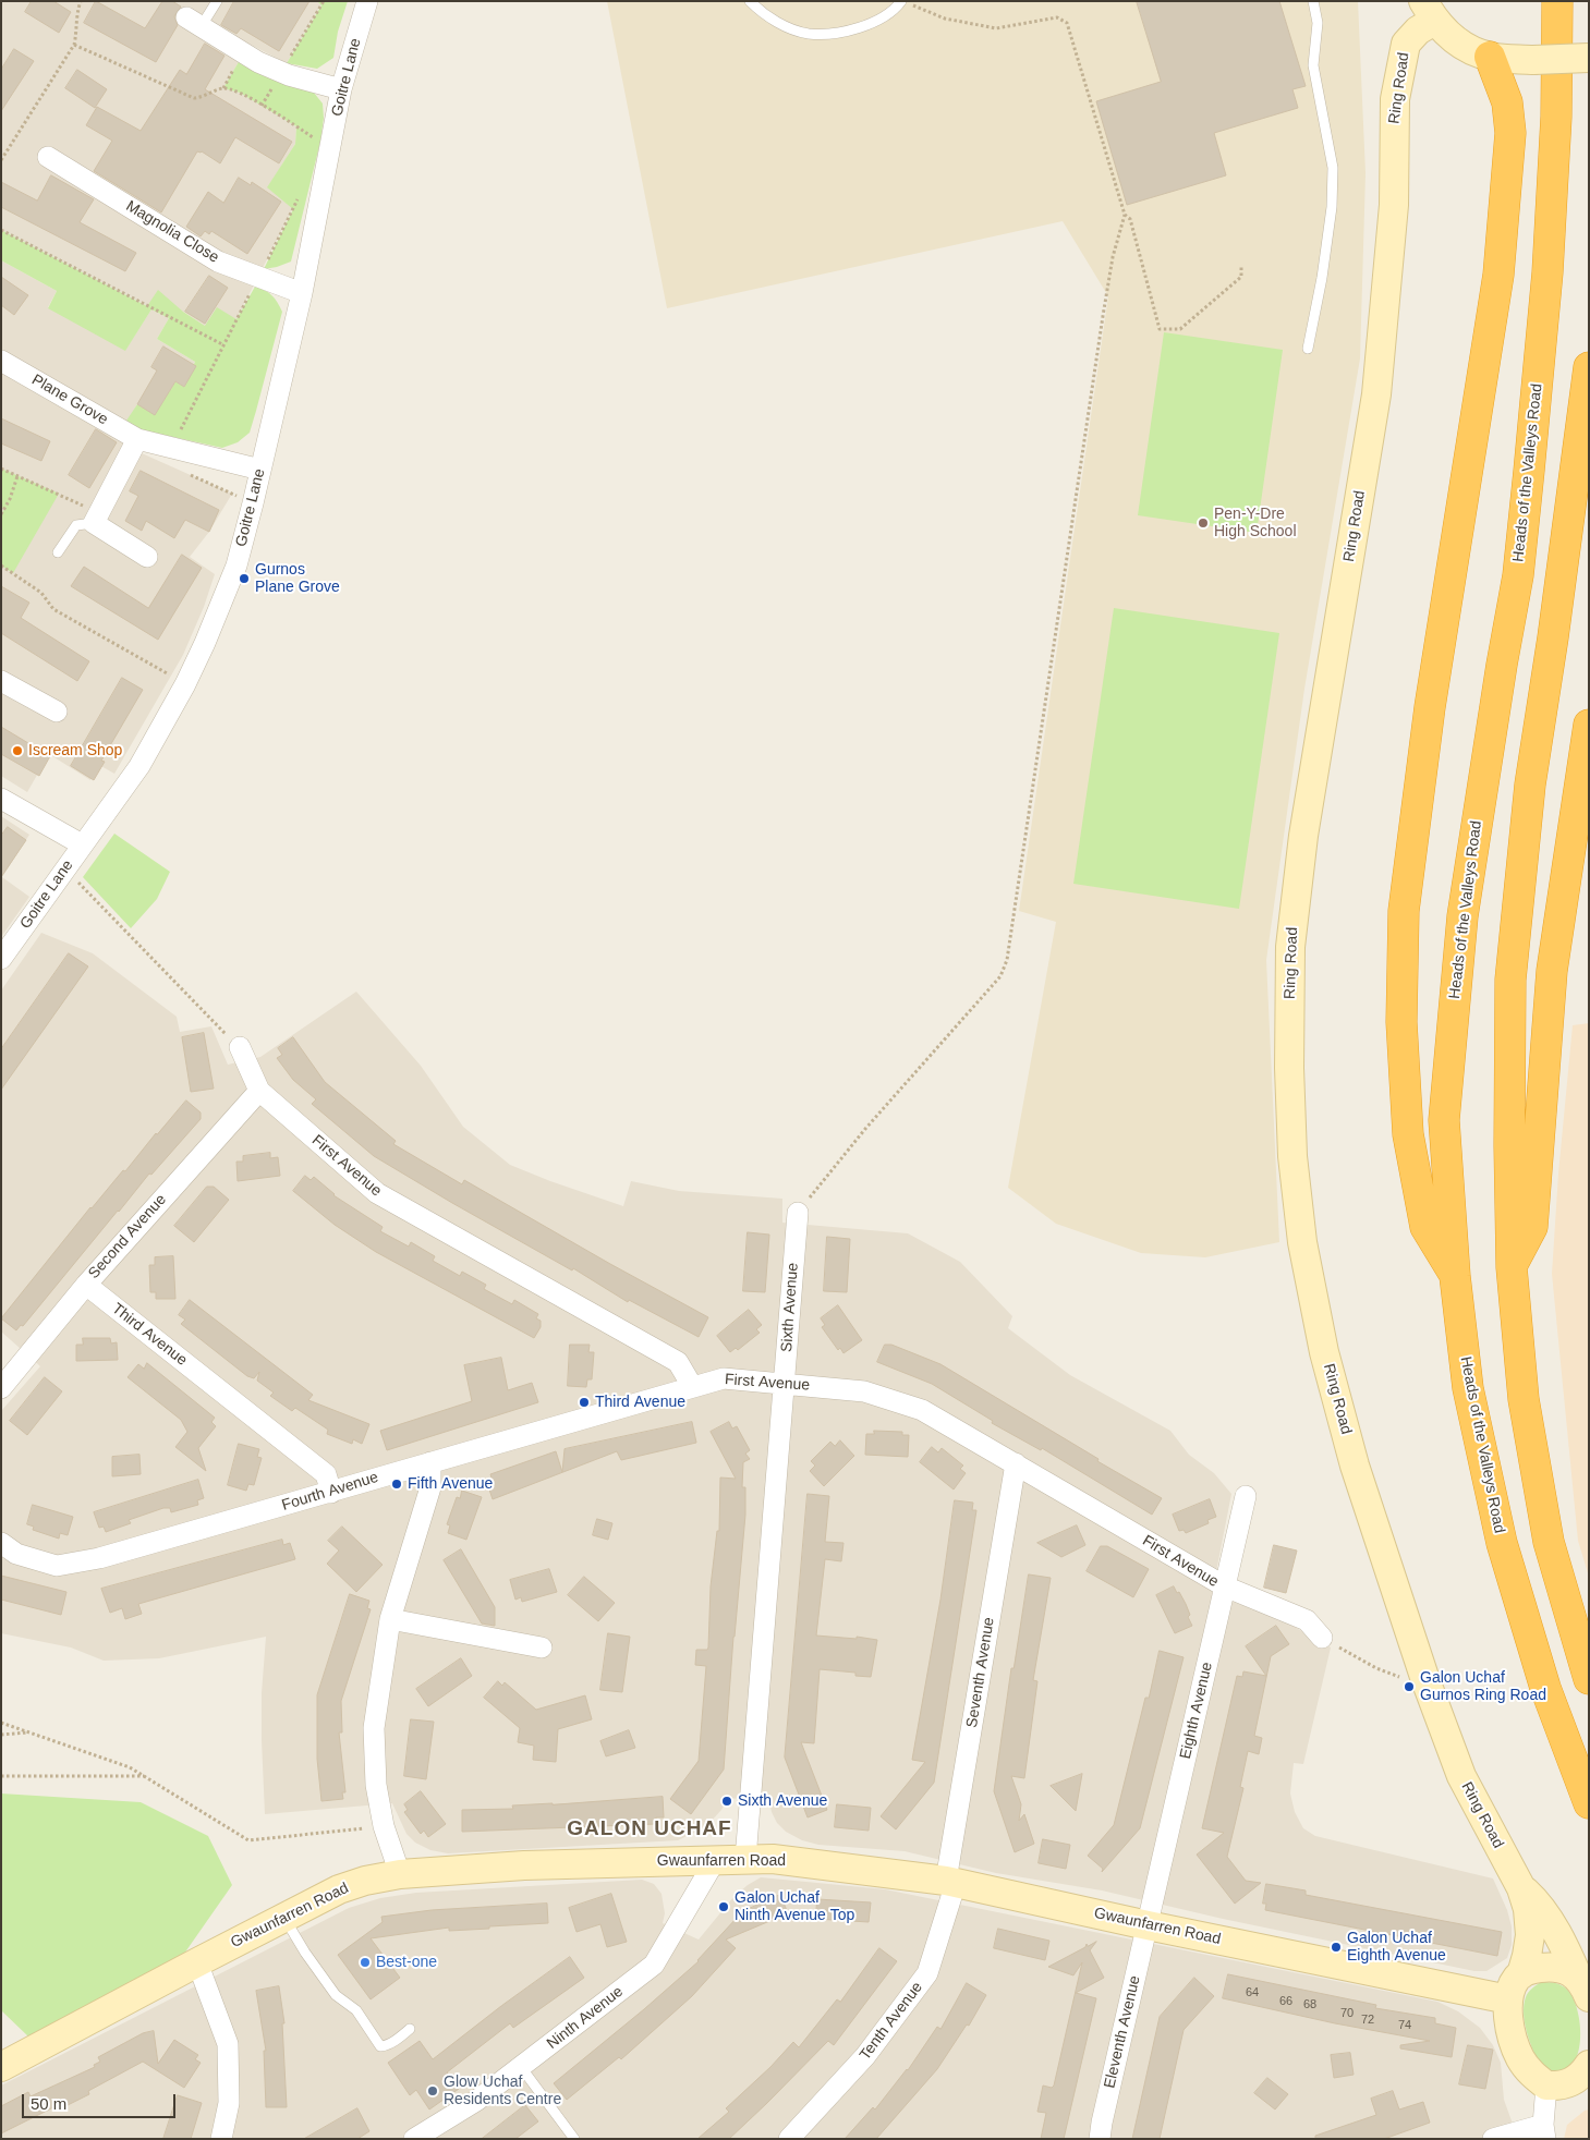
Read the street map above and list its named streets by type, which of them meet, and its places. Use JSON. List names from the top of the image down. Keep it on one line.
{"streets":{"highway":["Heads of the Valleys Road"],"street":["Goitre Lane","Ring Road","Magnolia Close","Plane Grove","First Avenue","Second Avenue","Sixth Avenue","Third Avenue","Fourth Avenue","Seventh Avenue","Eighth Avenue","Gwaunfarren Road","Ninth Avenue","Tenth Avenue","Eleventh Avenue"]},"crossings":[["Goitre Lane","Magnolia Close"],["Goitre Lane","Plane Grove"],["Ring Road","Gwaunfarren Road"],["First Avenue","Second Avenue"],["First Avenue","Sixth Avenue"],["First Avenue","Fourth Avenue"],["First Avenue","Seventh Avenue"],["First Avenue","Eighth Avenue"],["Second Avenue","Third Avenue"],["Sixth Avenue","Gwaunfarren Road"],["Third Avenue","Fourth Avenue"],["Seventh Avenue","Gwaunfarren Road"],["Seventh Avenue","Tenth Avenue"],["Eighth Avenue","Gwaunfarren Road"],["Eighth Avenue","Eleventh Avenue"],["Gwaunfarren Road","Ninth Avenue"],["Gwaunfarren Road","Tenth Avenue"],["Gwaunfarren Road","Eleventh Avenue"]],"districts":["GALON UCHAF"],"places":["Pen-Y-Dre High School","Gurnos Plane Grove","Iscream Shop","Third Avenue","Fifth Avenue","Galon Uchaf Gurnos Ring Road","Sixth Avenue","Galon Uchaf Ninth Avenue Top","Galon Uchaf Eighth Avenue","Best-one","Glow Uchaf Residents Centre"],"house_numbers":["64","66","68","70","72","74"],"scale_bar":"50 m"}
